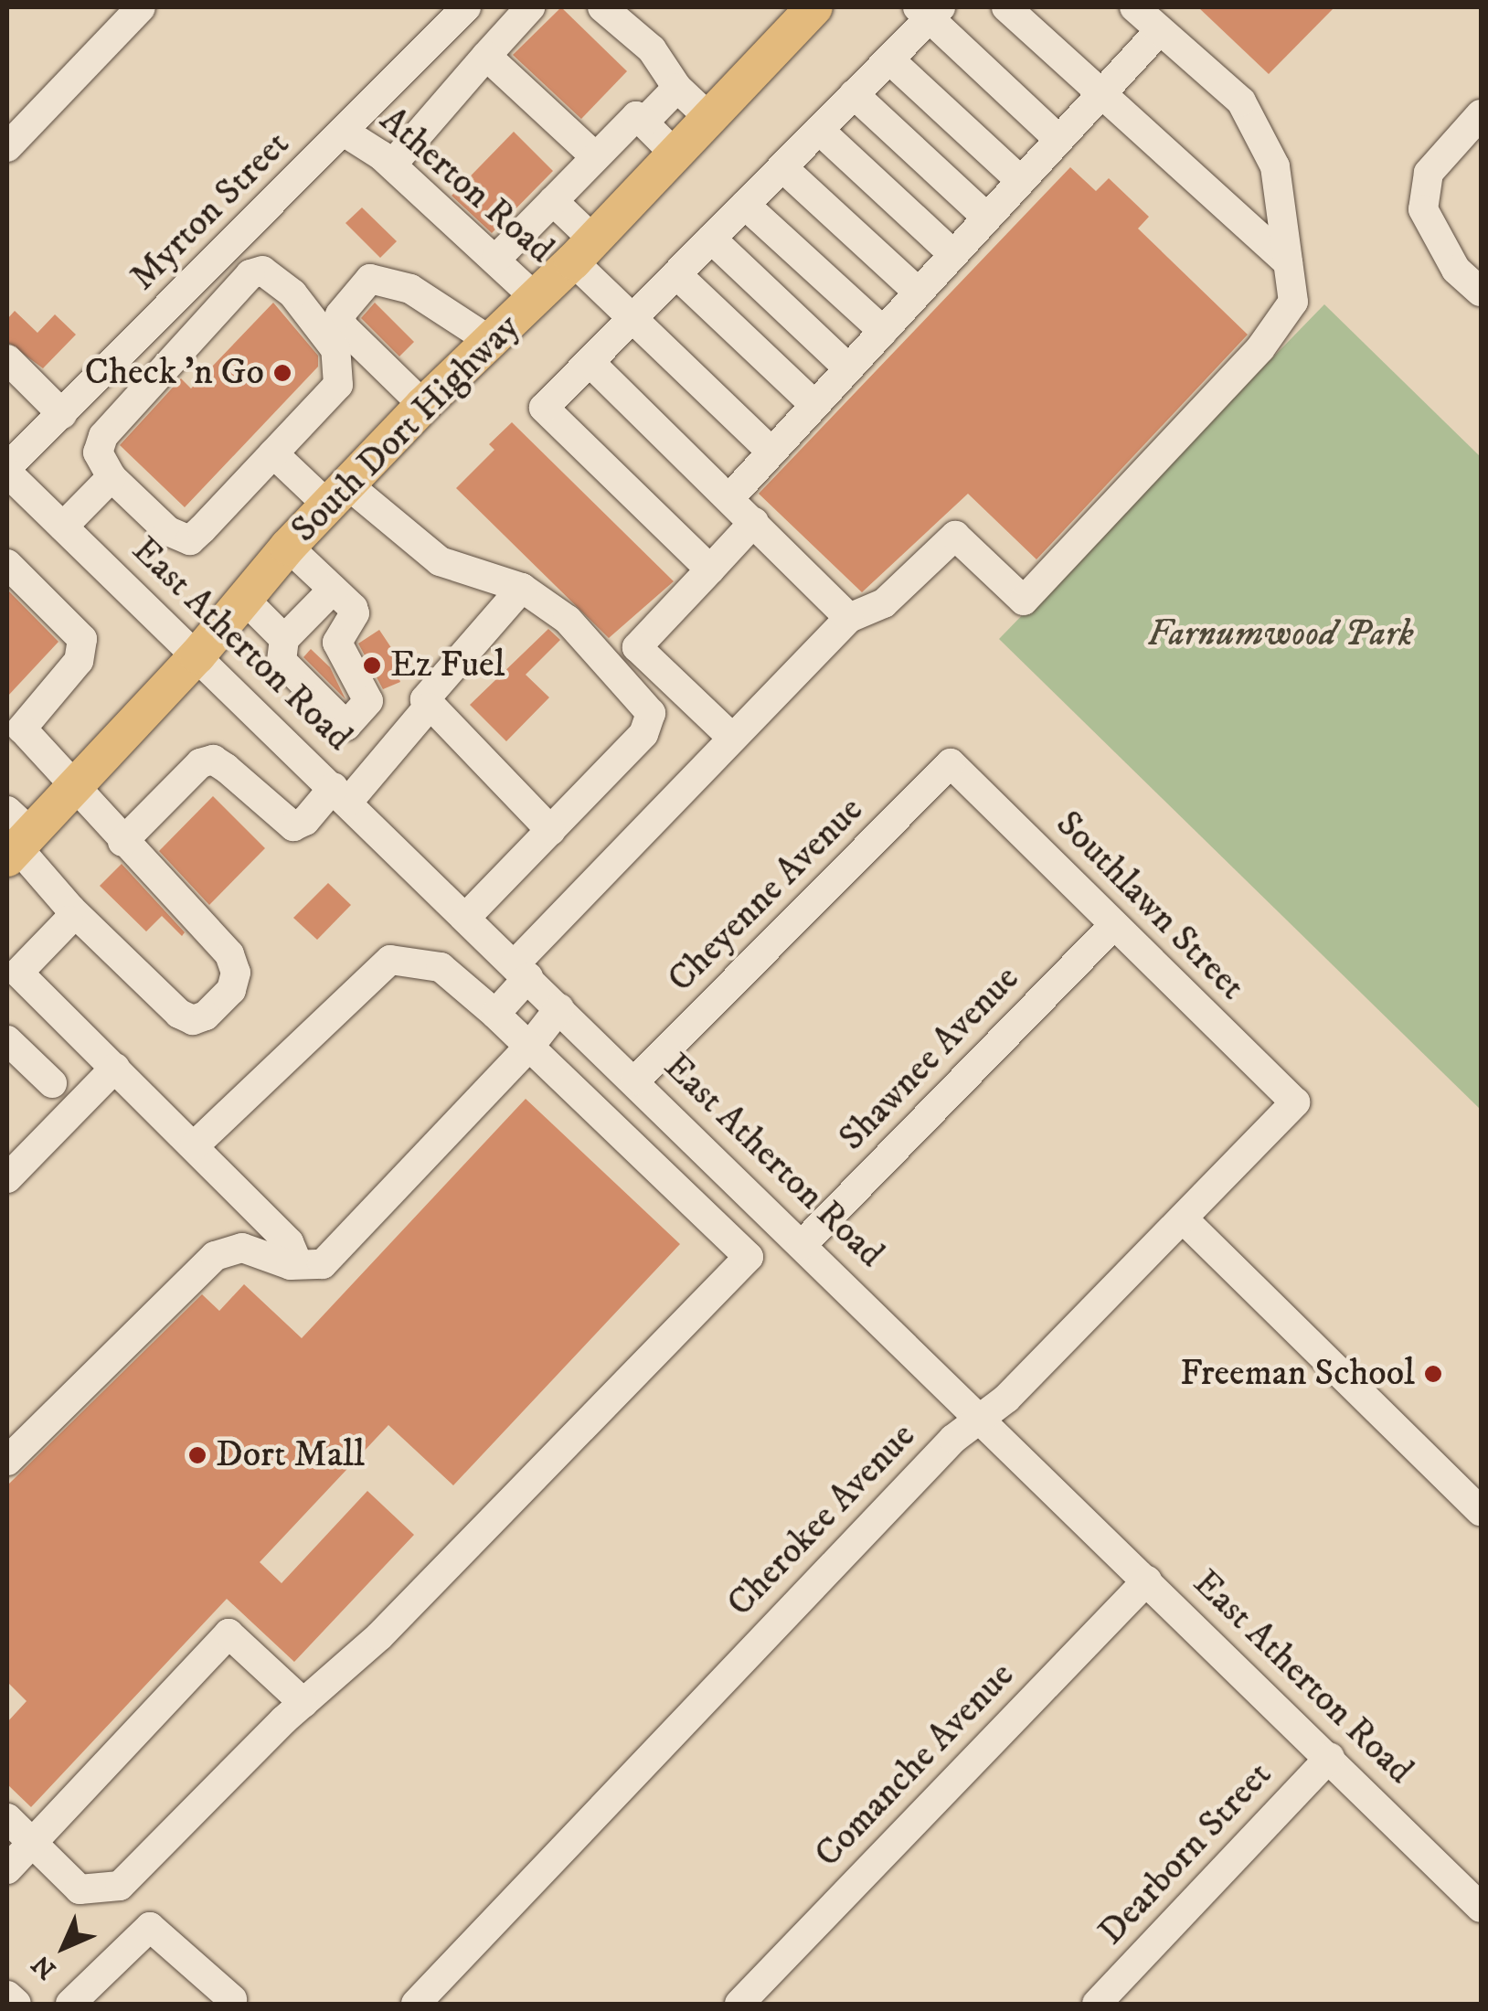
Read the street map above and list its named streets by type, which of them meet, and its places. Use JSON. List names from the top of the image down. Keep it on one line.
{"streets":{"main road":["South Dort Highway"],"street":["Atherton Road","Myrton Street","East Atherton Road","Cheyenne Avenue","Southlawn Street","Shawnee Avenue","Cherokee Avenue","Comanche Avenue","Dearborn Street"]},"crossings":[["Atherton Road","Myrton Street"],["Atherton Road","South Dort Highway"],["Myrton Street","East Atherton Road"],["South Dort Highway","East Atherton Road"],["East Atherton Road","Cheyenne Avenue"],["East Atherton Road","Shawnee Avenue"],["East Atherton Road","Cherokee Avenue"],["East Atherton Road","Comanche Avenue"],["East Atherton Road","Dearborn Street"],["Cheyenne Avenue","Southlawn Street"],["Southlawn Street","Shawnee Avenue"],["Southlawn Street","Cherokee Avenue"]],"parks":["Farnumwood Park"],"places":["Check 'n Go","Ez Fuel","Freeman School","Dort Mall"],"north":"bottom left"}
